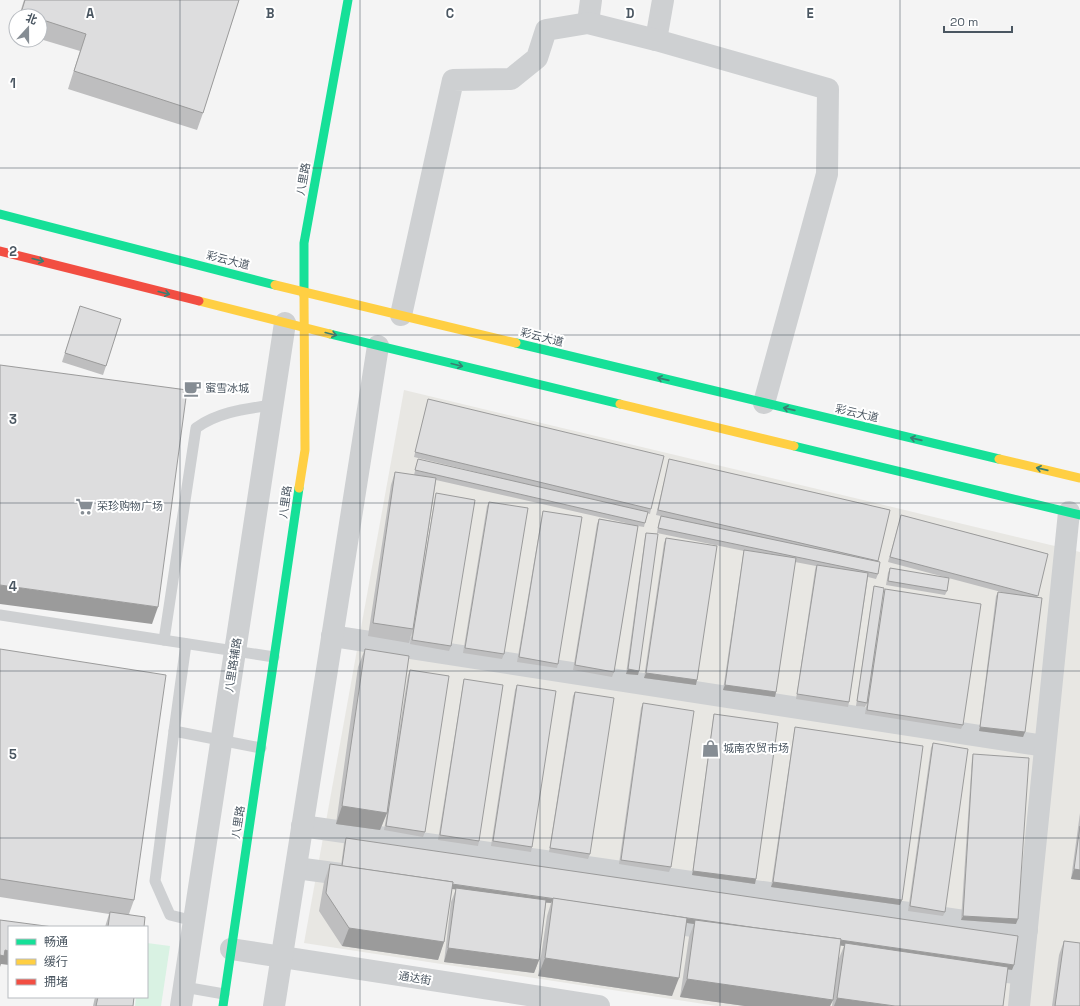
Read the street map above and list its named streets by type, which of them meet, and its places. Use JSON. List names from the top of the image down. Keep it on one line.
{"streets":{"main road":["八里路","彩云大道"],"street":["八里路辅路","通达街"]},"crossings":[["八里路","彩云大道"],["八里路","八里路辅路"],["八里路","通达街"]],"places":{"cafe":["蜜雪冰城"],"supermarket":["荣珍购物广场"],"shop":["城南农贸市场"]},"legend":["畅通","缓行","拥堵"],"scale_bar":"20 m","north":"top","grid":{"columns":["A","B","C","D","E"],"rows":["1","2","3","4","5"]}}
